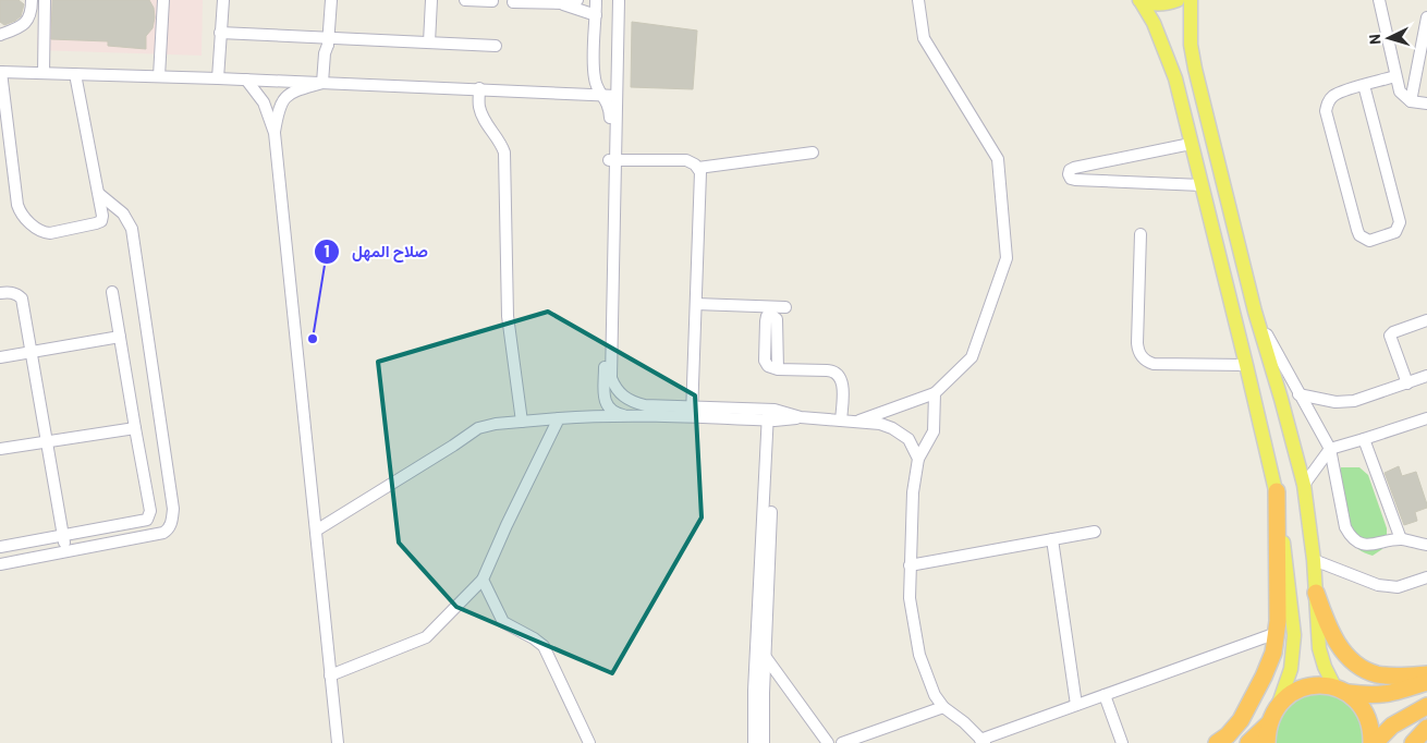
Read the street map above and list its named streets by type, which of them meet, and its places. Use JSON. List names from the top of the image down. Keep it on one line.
{"places":["صلاح المهل"],"north":"left"}
